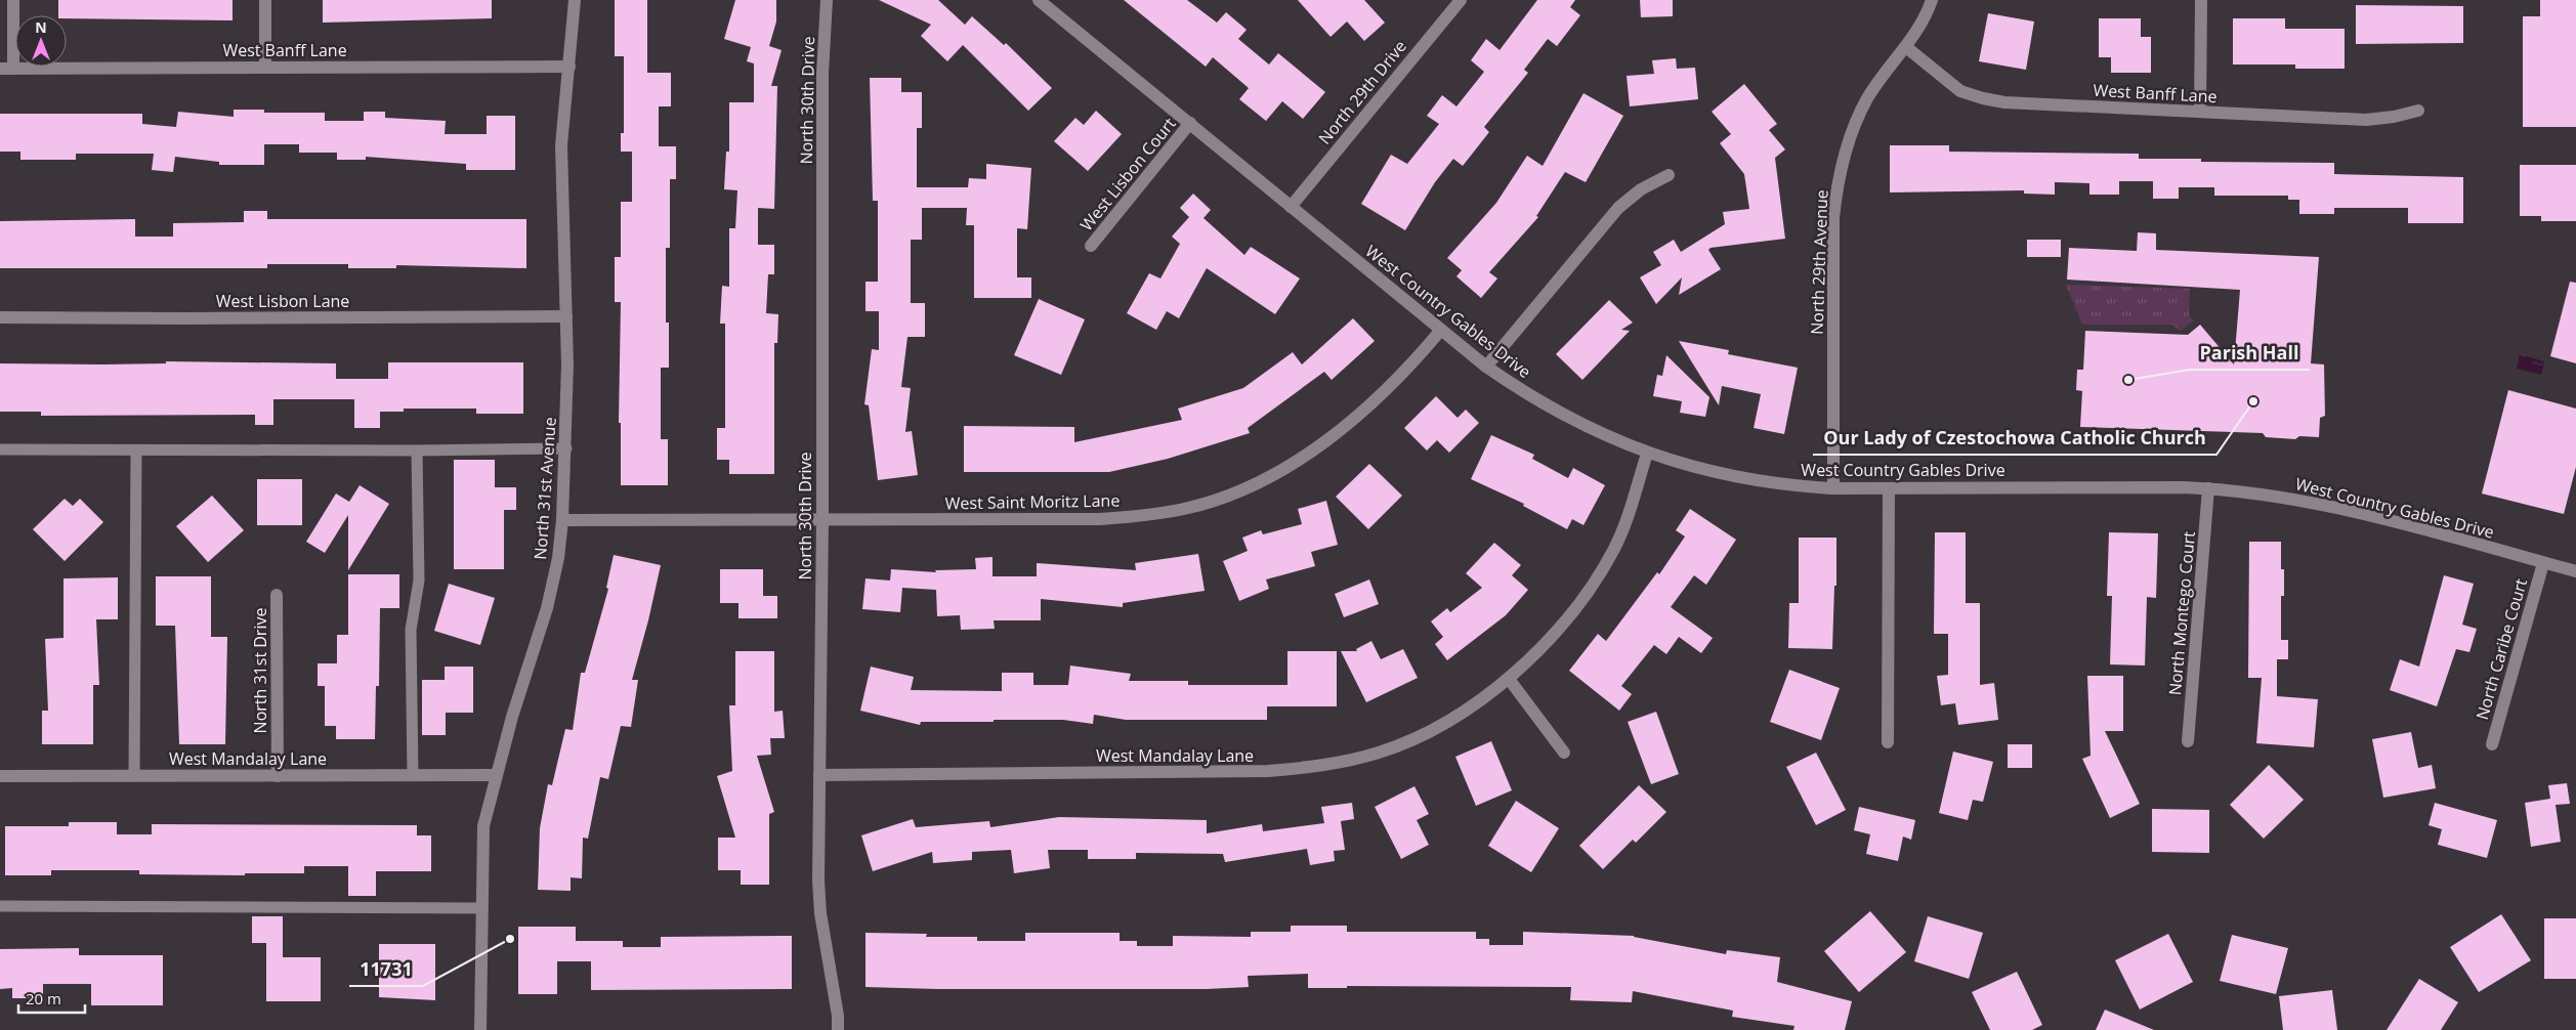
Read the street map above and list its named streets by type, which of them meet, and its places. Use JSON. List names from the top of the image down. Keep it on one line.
{"streets":{"street":["West Banff Lane","North 29th Drive","North 30th Drive","West Lisbon Court","North 29th Avenue","West Lisbon Lane","West Country Gables Drive","North 31st Avenue","West Saint Moritz Lane","North Montego Court","North Caribe Court","North 31st Drive","West Mandalay Lane"]},"crossings":[["West Banff Lane","North 29th Avenue"],["West Banff Lane","North 31st Avenue"],["North 29th Drive","West Country Gables Drive"],["North 30th Drive","West Saint Moritz Lane"],["North 30th Drive","West Mandalay Lane"],["West Lisbon Court","West Country Gables Drive"],["North 29th Avenue","West Country Gables Drive"],["West Lisbon Lane","North 31st Avenue"],["West Country Gables Drive","West Saint Moritz Lane"],["West Country Gables Drive","North Montego Court"],["West Country Gables Drive","North Caribe Court"],["West Country Gables Drive","West Mandalay Lane"],["North 31st Avenue","West Saint Moritz Lane"],["North 31st Avenue","West Mandalay Lane"],["North 31st Drive","West Mandalay Lane"]],"places":["Parish Hall","Our Lady of Czestochowa Catholic Church","11731"],"scale_bar":"20 m","north":"top"}
